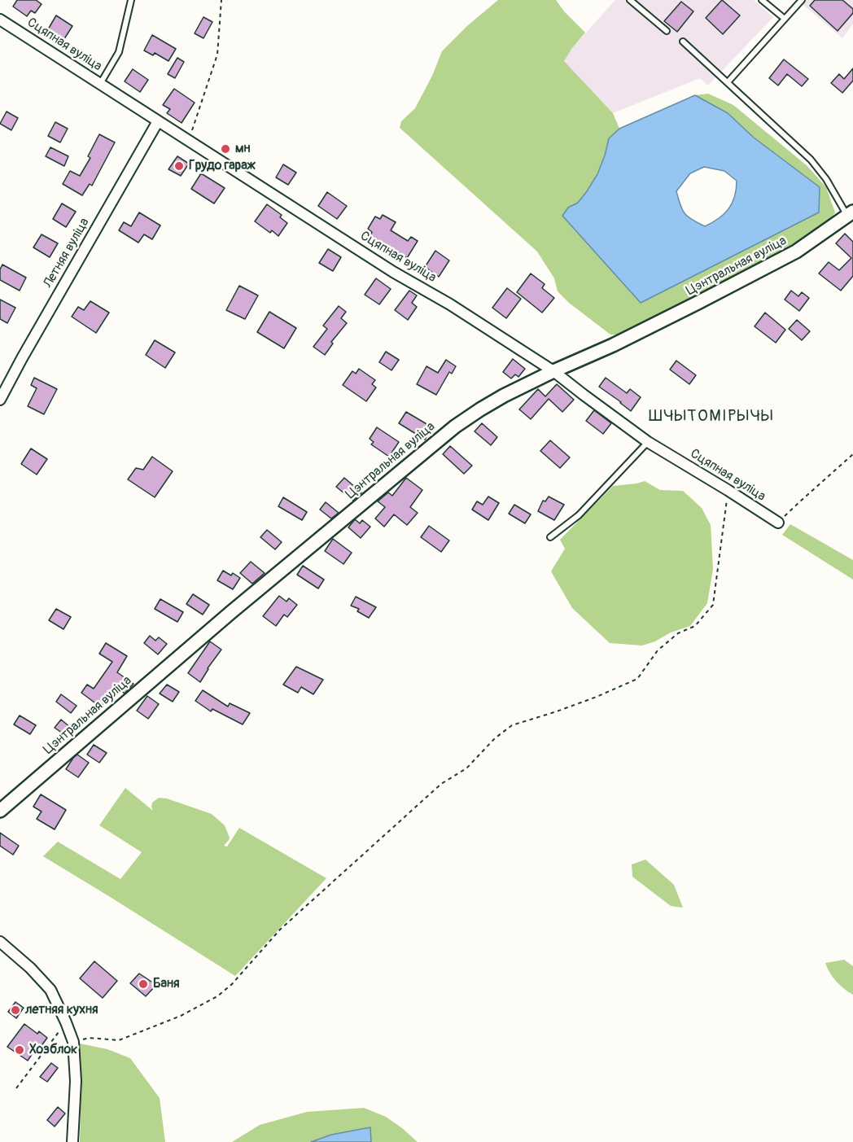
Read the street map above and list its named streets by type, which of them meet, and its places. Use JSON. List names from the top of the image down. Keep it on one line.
{"streets":{"street":["Сцяпная вуліца","Летняя вуліца","Цэнтральная вуліца"]},"crossings":[["Сцяпная вуліца","Летняя вуліца"],["Сцяпная вуліца","Цэнтральная вуліца"]],"districts":["ШЧЫТОМІРЫЧЫ"],"places":["мн","Грудо гараж","Баня","летняя кухня","Хозблок"]}
